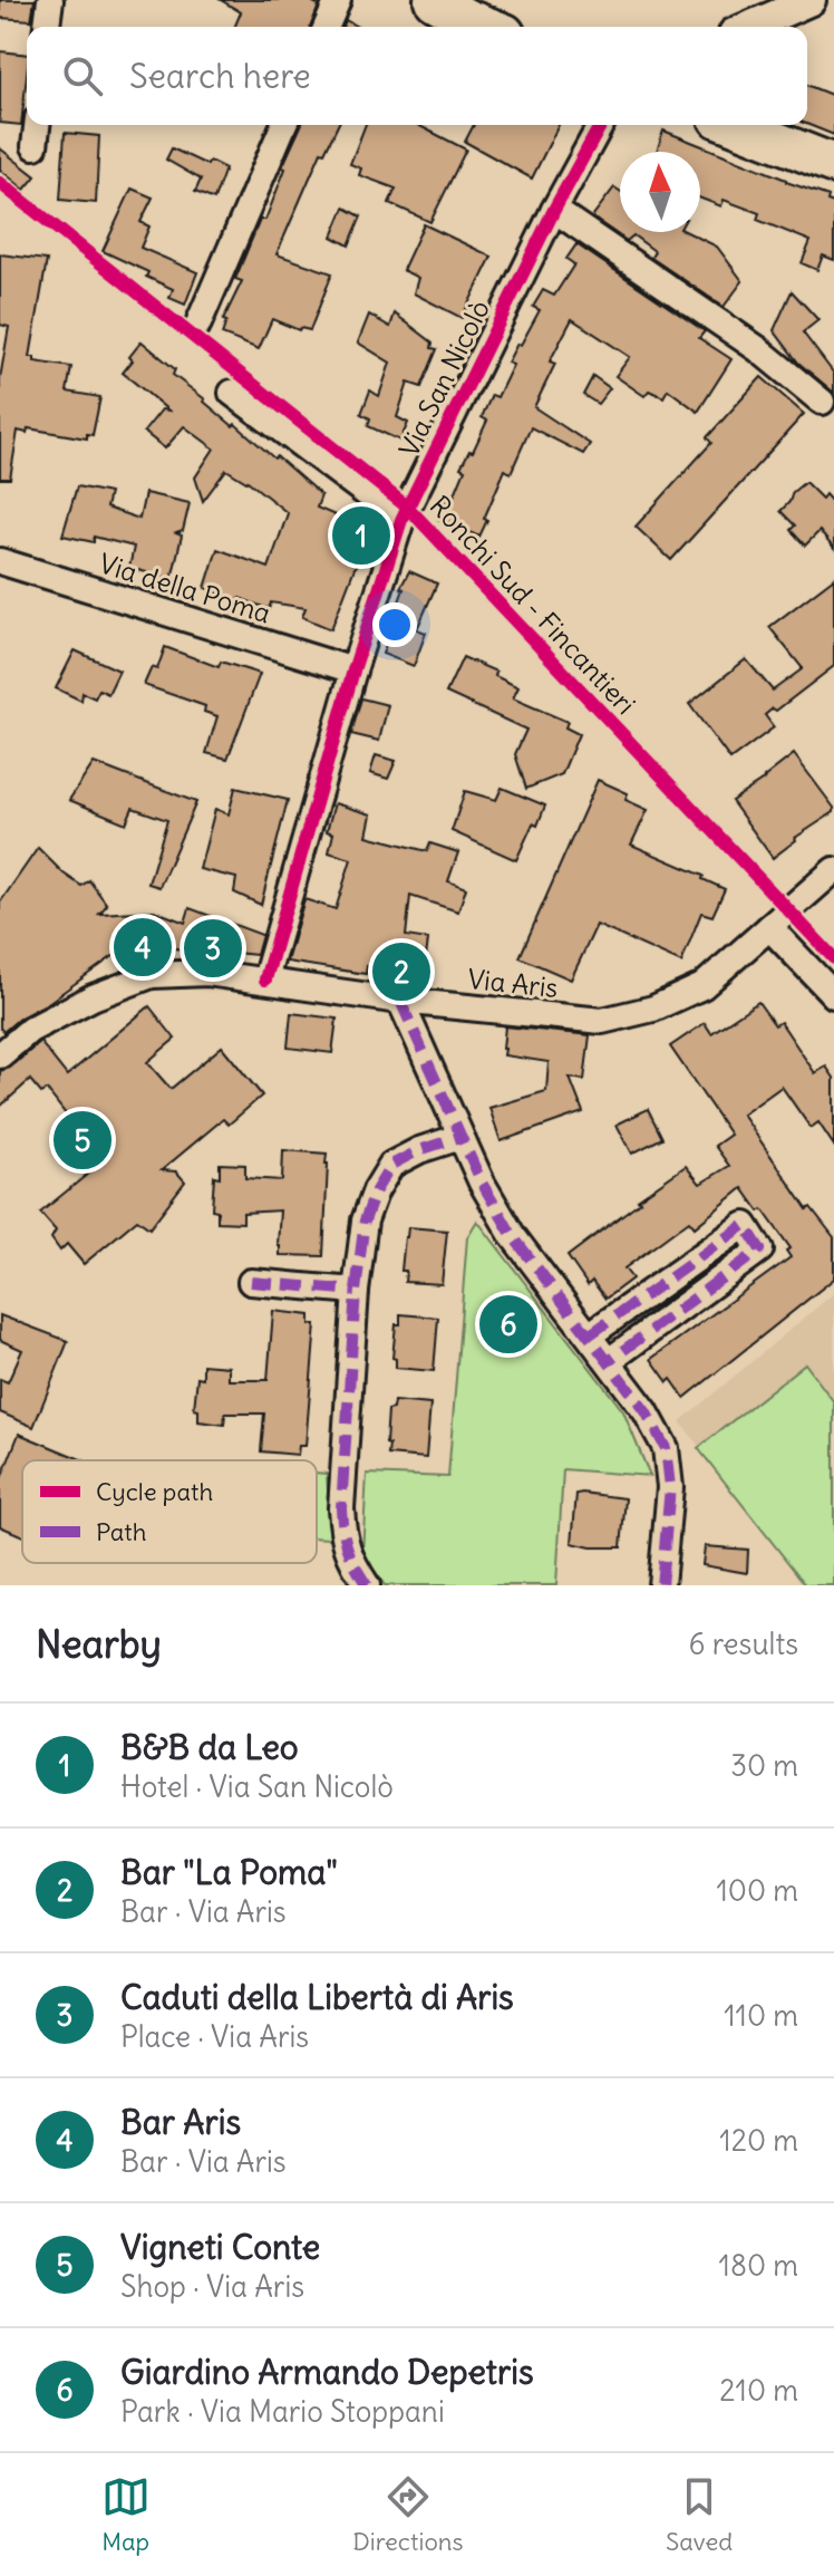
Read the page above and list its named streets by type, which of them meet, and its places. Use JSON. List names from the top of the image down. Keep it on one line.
{"streets":{"street":["Via San Nicolò","Via della Poma","Via Aris"],"cycle path":["Ronchi Sud - Fincantieri"]},"crossings":[["Via San Nicolò","Via della Poma"],["Via San Nicolò","Via Aris"]],"legend":["Cycle path","Path"],"north":"top","page":{"search":"Search here","pins":["1","4","3","2","5","6"],"heading":["Nearby","6 results"],"list":[{"mark":"1","name":"B&B da Leo","note":"Hotel · Via San Nicolò","value":"30 m"},{"mark":"2","name":"Bar \"La Poma\"","note":"Bar · Via Aris","value":"100 m"},{"mark":"3","name":"Caduti della Libertà di Aris","note":"Place · Via Aris","value":"110 m"},{"mark":"4","name":"Bar Aris","note":"Bar · Via Aris","value":"120 m"},{"mark":"5","name":"Vigneti Conte","note":"Shop · Via Aris","value":"180 m"},{"mark":"6","name":"Giardino Armando Depetris","note":"Park · Via Mario Stoppani","value":"210 m"}],"nav":["Map","Directions","Saved"]}}
